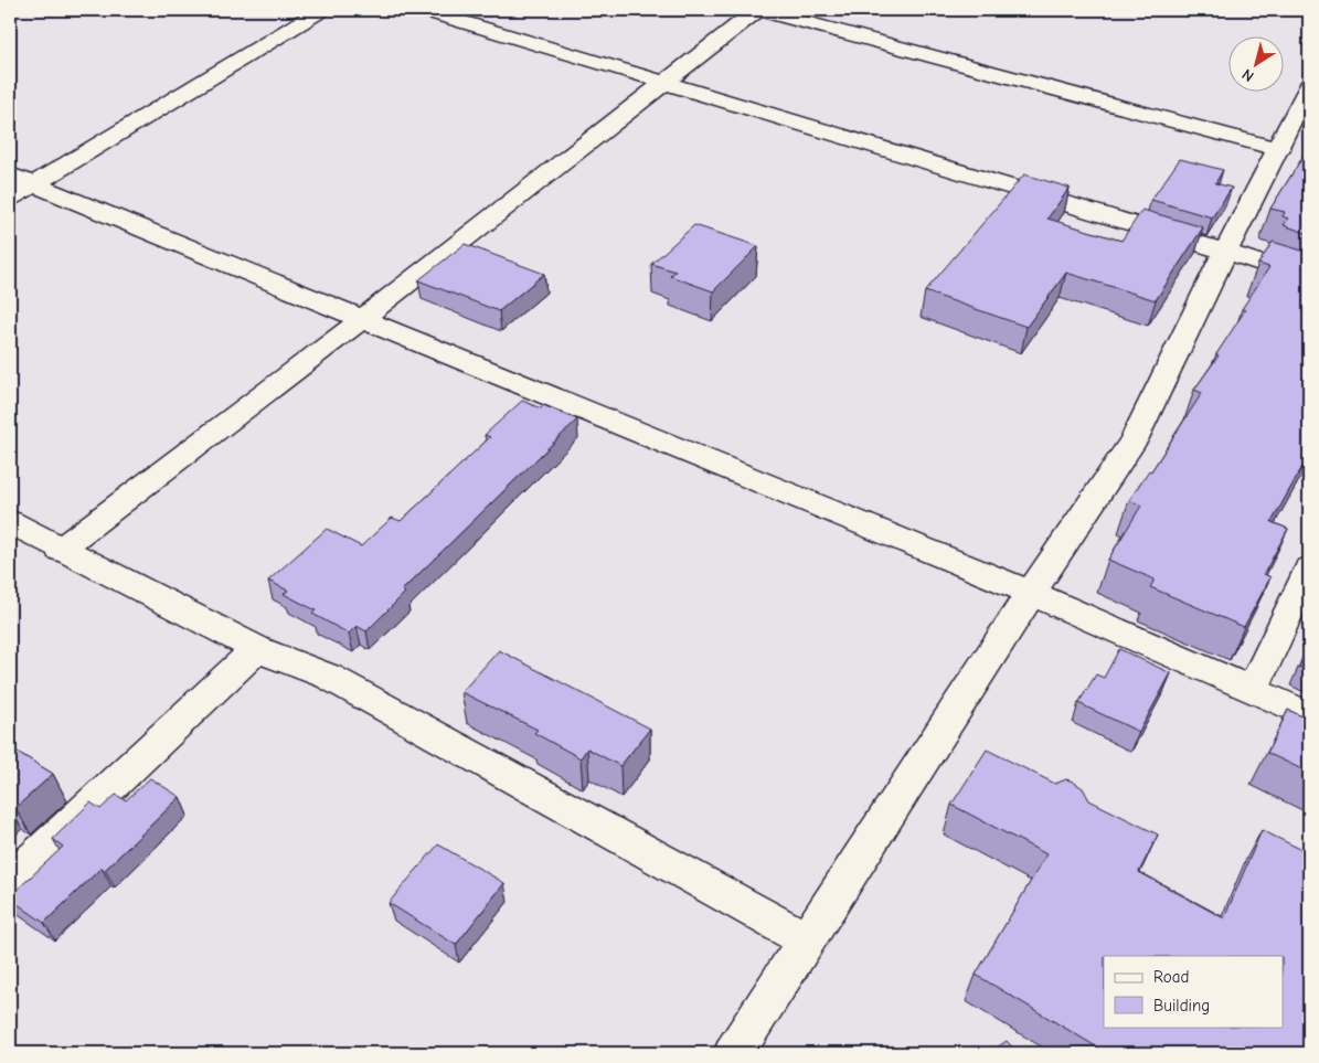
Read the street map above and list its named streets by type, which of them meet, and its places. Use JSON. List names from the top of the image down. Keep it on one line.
{"legend":["Road","Building"],"north":"bottom left"}
